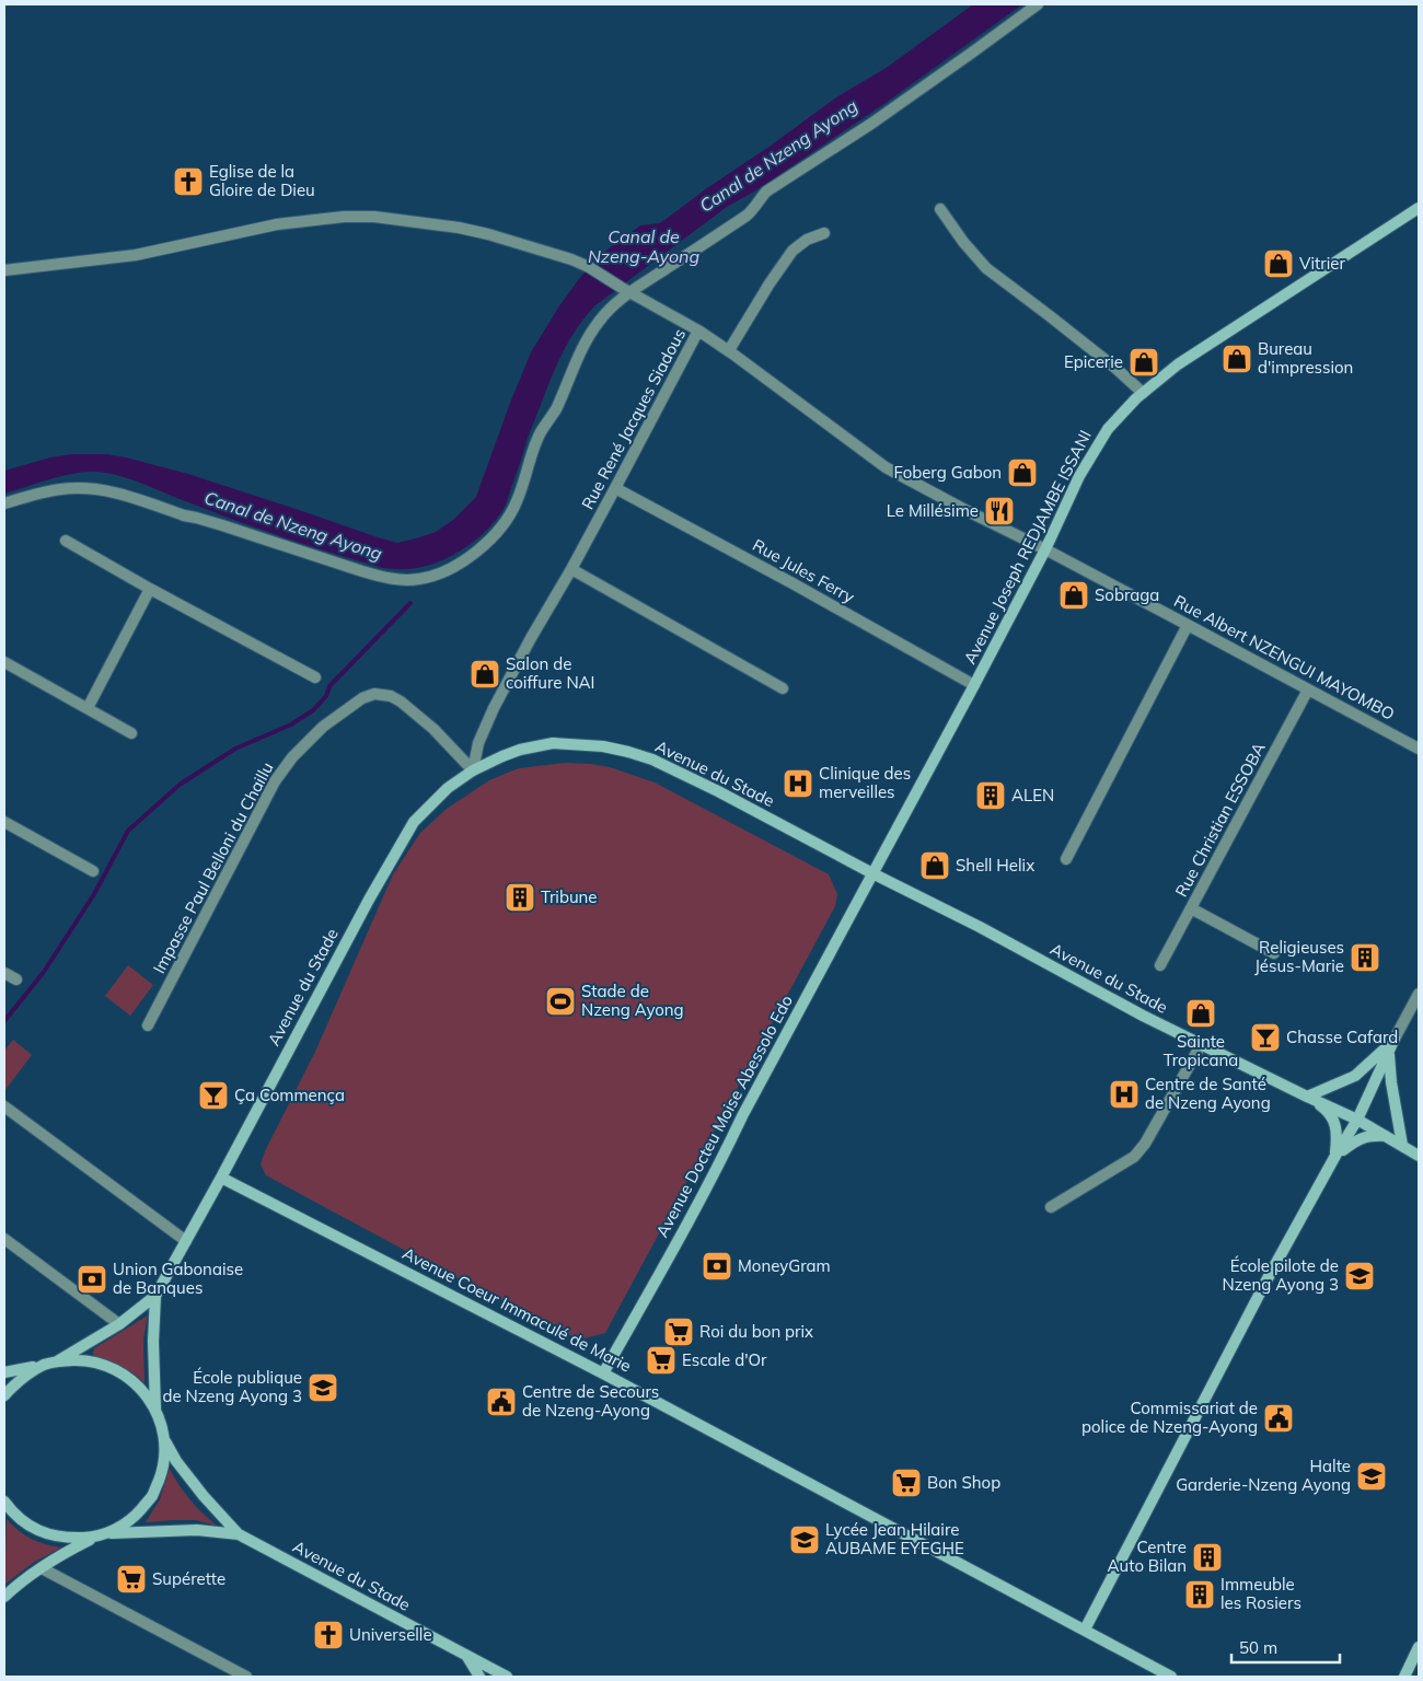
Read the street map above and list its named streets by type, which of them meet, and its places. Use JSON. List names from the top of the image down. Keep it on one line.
{"streets":{"main road":["Avenue Joseph REDJAMBE ISSANI","Avenue du Stade","Avenue Docteu Moise Abessolo Edo","Avenue Coeur Immaculé de Marie"],"street":["Rue René Jacques Siadous","Rue Jules Ferry","Rue Albert NZENGUI MAYOMBO","Rue Christian ESSOBA","Impasse Paul Belloni du Chaillu"]},"crossings":[["Rue René Jacques Siadous","Avenue Joseph REDJAMBE ISSANI"],["Rue René Jacques Siadous","Rue Jules Ferry"],["Rue René Jacques Siadous","Rue Albert NZENGUI MAYOMBO"],["Rue René Jacques Siadous","Avenue du Stade"],["Rue René Jacques Siadous","Impasse Paul Belloni du Chaillu"],["Avenue Joseph REDJAMBE ISSANI","Rue Jules Ferry"],["Avenue Joseph REDJAMBE ISSANI","Rue Albert NZENGUI MAYOMBO"],["Avenue Joseph REDJAMBE ISSANI","Avenue du Stade"],["Avenue Joseph REDJAMBE ISSANI","Avenue Docteu Moise Abessolo Edo"],["Rue Albert NZENGUI MAYOMBO","Rue Christian ESSOBA"],["Avenue du Stade","Impasse Paul Belloni du Chaillu"],["Avenue du Stade","Avenue Docteu Moise Abessolo Edo"],["Avenue du Stade","Avenue Coeur Immaculé de Marie"],["Avenue Docteu Moise Abessolo Edo","Avenue Coeur Immaculé de Marie"]],"water":["Canal de Nzeng Ayong","Canal de Nzeng-Ayong"],"places":{"church":["Eglise de la Gloire de Dieu","Universelle"],"shop":["Vitrier","Bureau d'impression","Epicerie","Foberg Gabon","Sobraga","Salon de coiffure NAI","Shell Helix","Sainte Tropicana"],"restaurant":["Le Millésime"],"hospital":["Clinique des merveilles","Centre de Santé de Nzeng Ayong"],"building":["ALEN","Tribune","Religieuses Jésus-Marie","Centre Auto Bilan","Immeuble les Rosiers"],"sports":["Stade de Nzeng Ayong"],"bar":["Chasse Cafard","Ça Commença"],"bank":["MoneyGram","Union Gabonaise de Banques"],"school or university":["École pilote de Nzeng Ayong 3","École publique de Nzeng Ayong 3","Halte Garderie-Nzeng Ayong","Lycée Jean Hilaire AUBAME EYEGHE"],"supermarket":["Roi du bon prix","Escale d'Or","Bon Shop","Supérette"],"public building":["Centre de Secours de Nzeng-Ayong","Commissariat de police de Nzeng-Ayong"]},"scale_bar":"50 m"}
